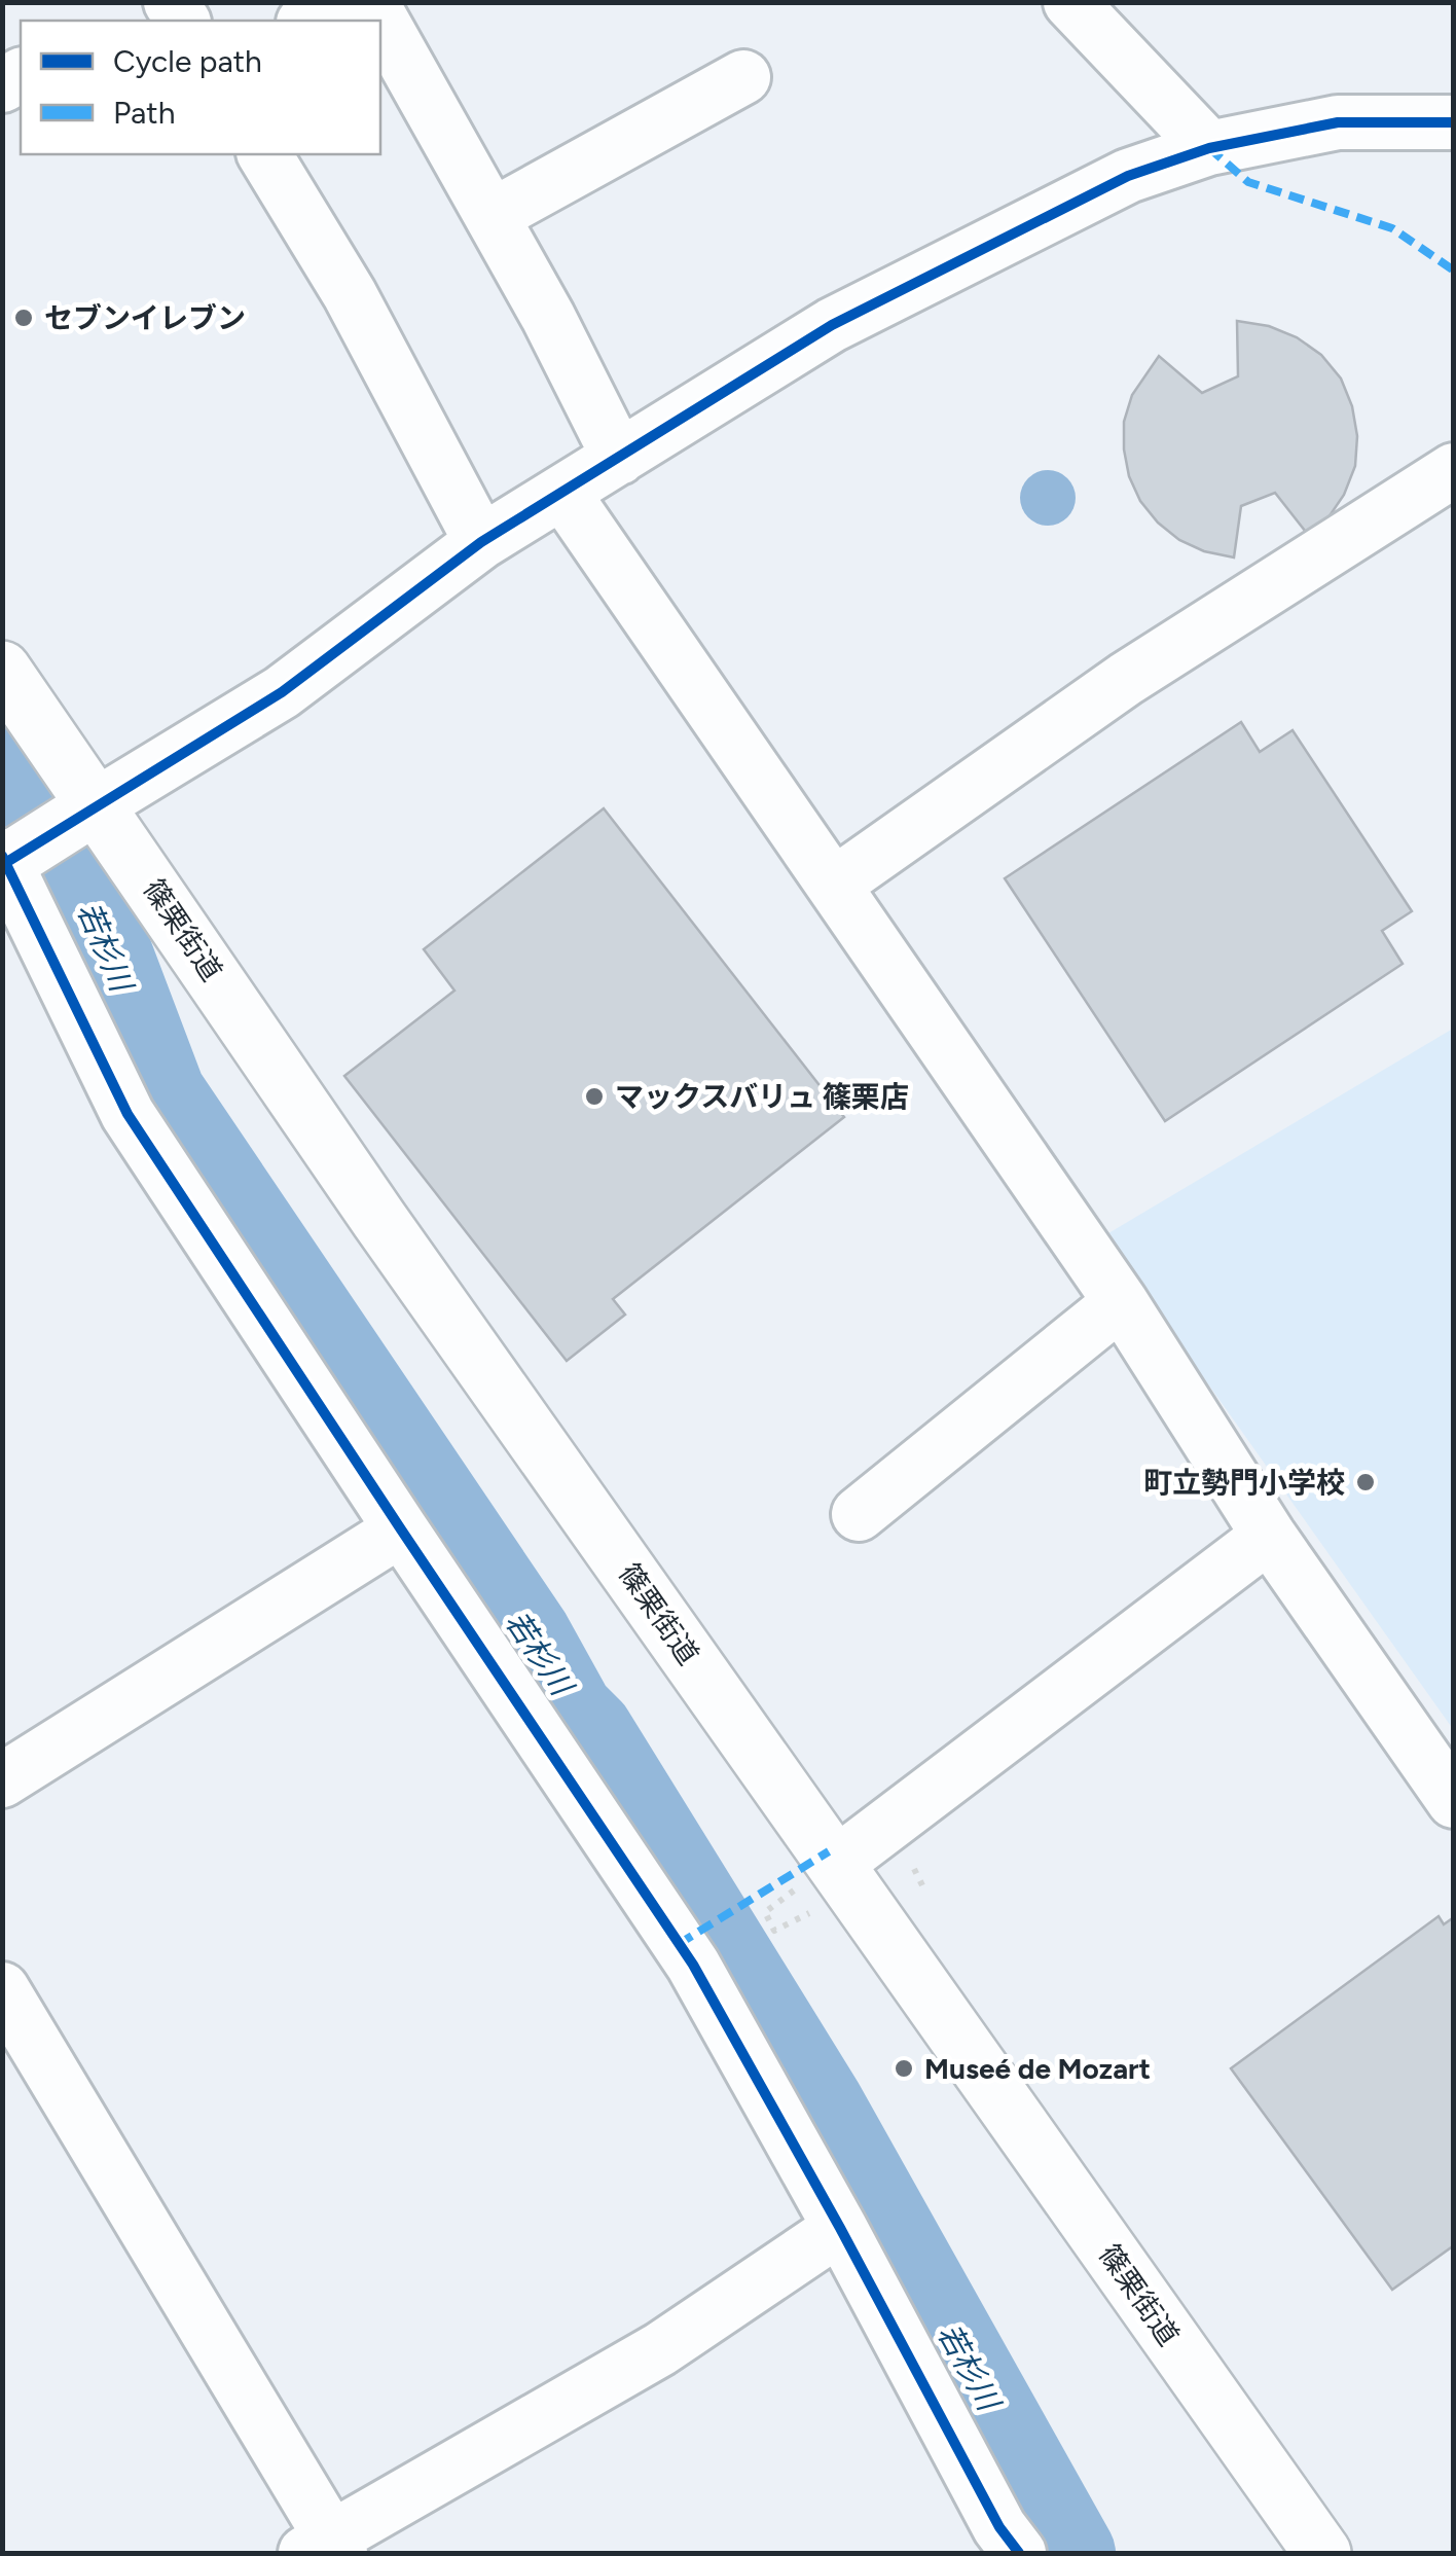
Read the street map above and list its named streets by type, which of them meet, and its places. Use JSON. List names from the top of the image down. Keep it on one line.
{"streets":{"main road":["篠栗街道"]},"water":["若杉川"],"places":["セブンイレブン","マックスバリュ 篠栗店","町立勢門小学校","Museé de Mozart"],"legend":["Cycle path","Path"]}
